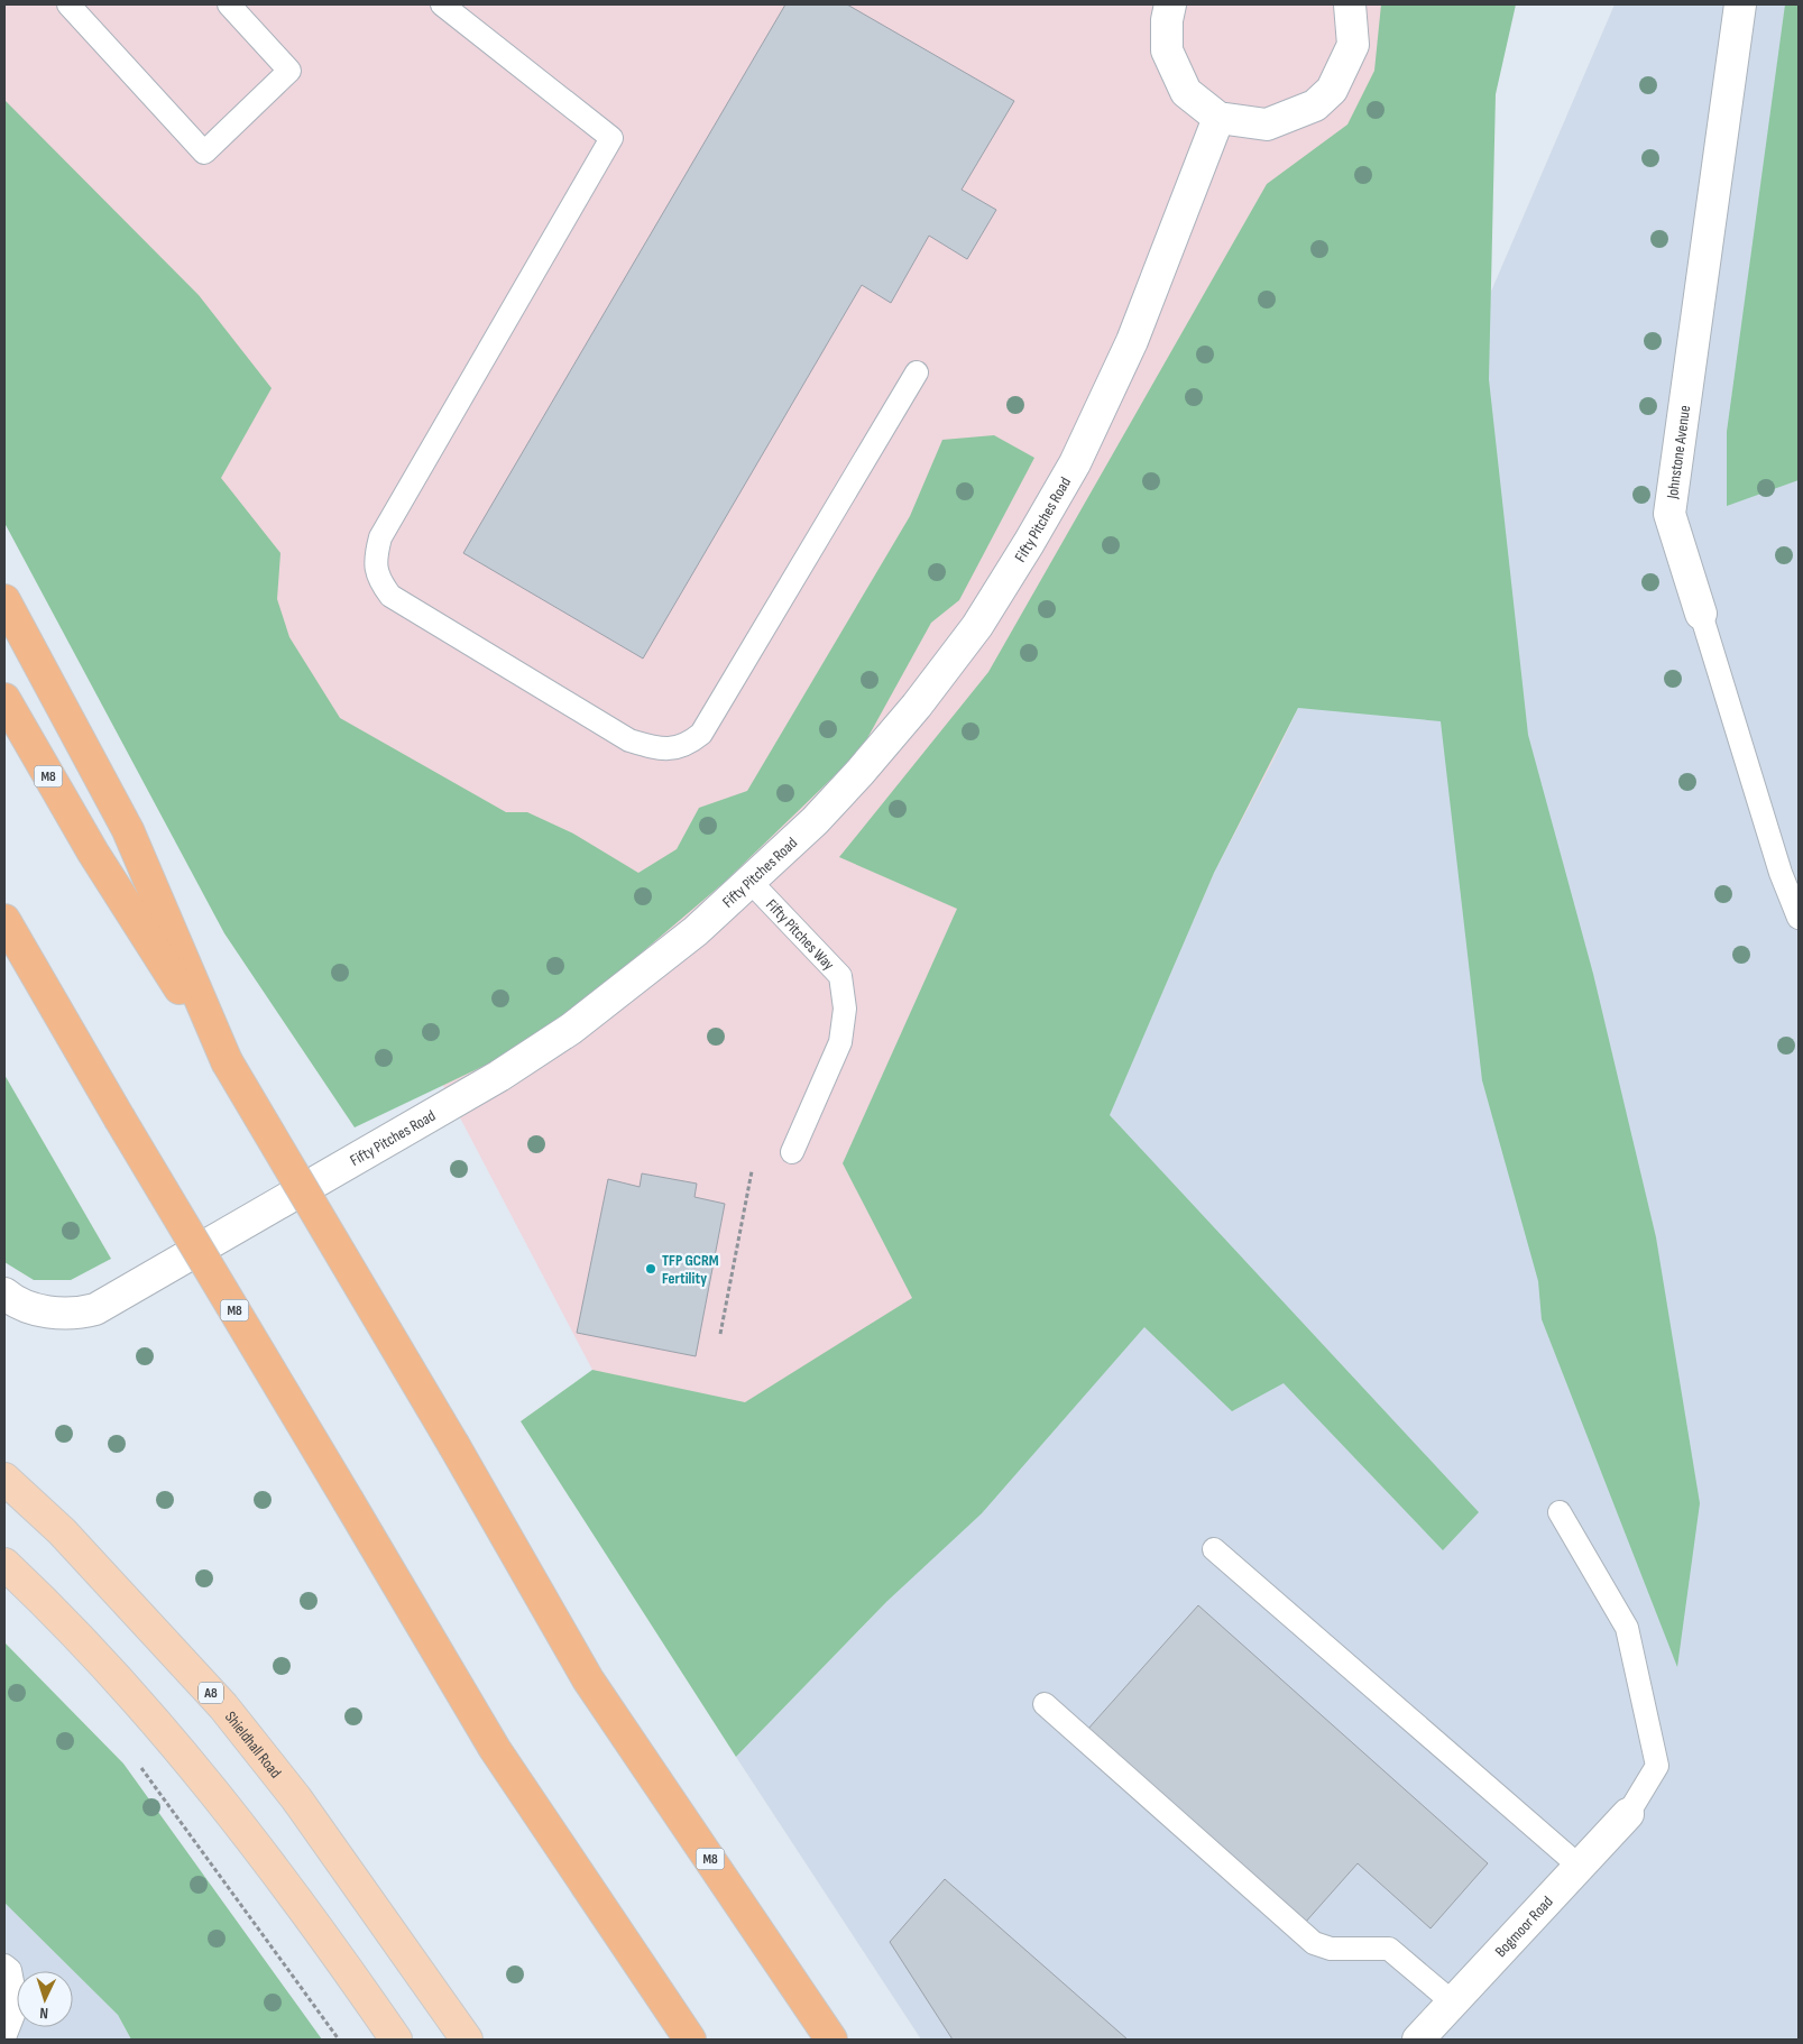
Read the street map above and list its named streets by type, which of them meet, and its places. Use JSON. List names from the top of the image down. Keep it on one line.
{"streets":{"highway":["M8"],"main road":["A8","Shieldhall Road"],"street":["Johnstone Avenue","Fifty Pitches Road","Bogmoor Road"],"lane":["Fifty Pitches Way"]},"crossings":[["Fifty Pitches Road","Fifty Pitches Way"]],"places":["TFP GCRM Fertility"],"north":"bottom"}
